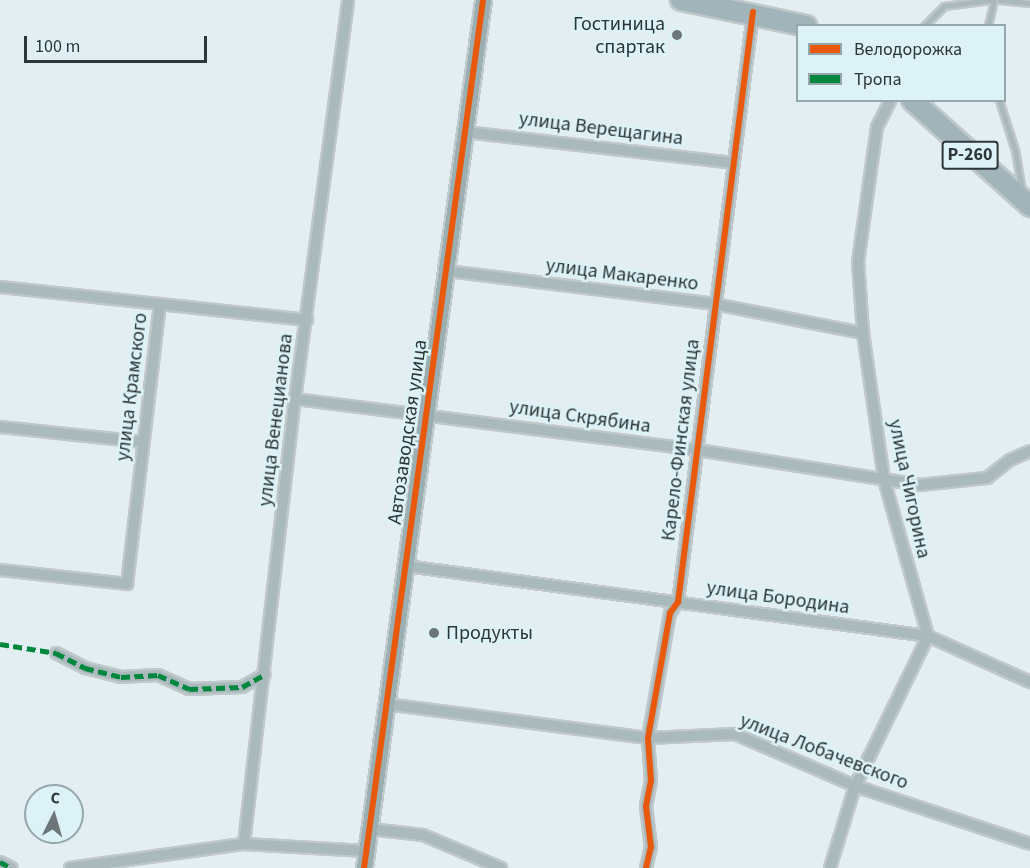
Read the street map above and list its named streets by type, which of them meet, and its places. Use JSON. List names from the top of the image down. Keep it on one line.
{"streets":{"highway":["Р-260"],"street":["улица Верещагина","улица Макаренко","улица Крамского","улица Скрябина","улица Венецианова","Автозаводская улица","Карело-Финская улица","улица Чигорина","улица Бородина","улица Лобачевского"]},"crossings":[["улица Верещагина","Автозаводская улица"],["улица Верещагина","Карело-Финская улица"],["улица Макаренко","Автозаводская улица"],["улица Макаренко","Карело-Финская улица"],["улица Макаренко","улица Чигорина"],["улица Крамского","улица Венецианова"],["улица Скрябина","улица Венецианова"],["улица Скрябина","Автозаводская улица"],["улица Скрябина","Карело-Финская улица"],["улица Скрябина","улица Чигорина"],["Автозаводская улица","улица Бородина"],["Автозаводская улица","улица Лобачевского"],["Карело-Финская улица","улица Бородина"],["Карело-Финская улица","улица Лобачевского"],["улица Чигорина","улица Бородина"]],"places":["Гостиница спартак","Продукты"],"legend":["Велодорожка","Тропа"],"scale_bar":"100 m","north":"top"}
